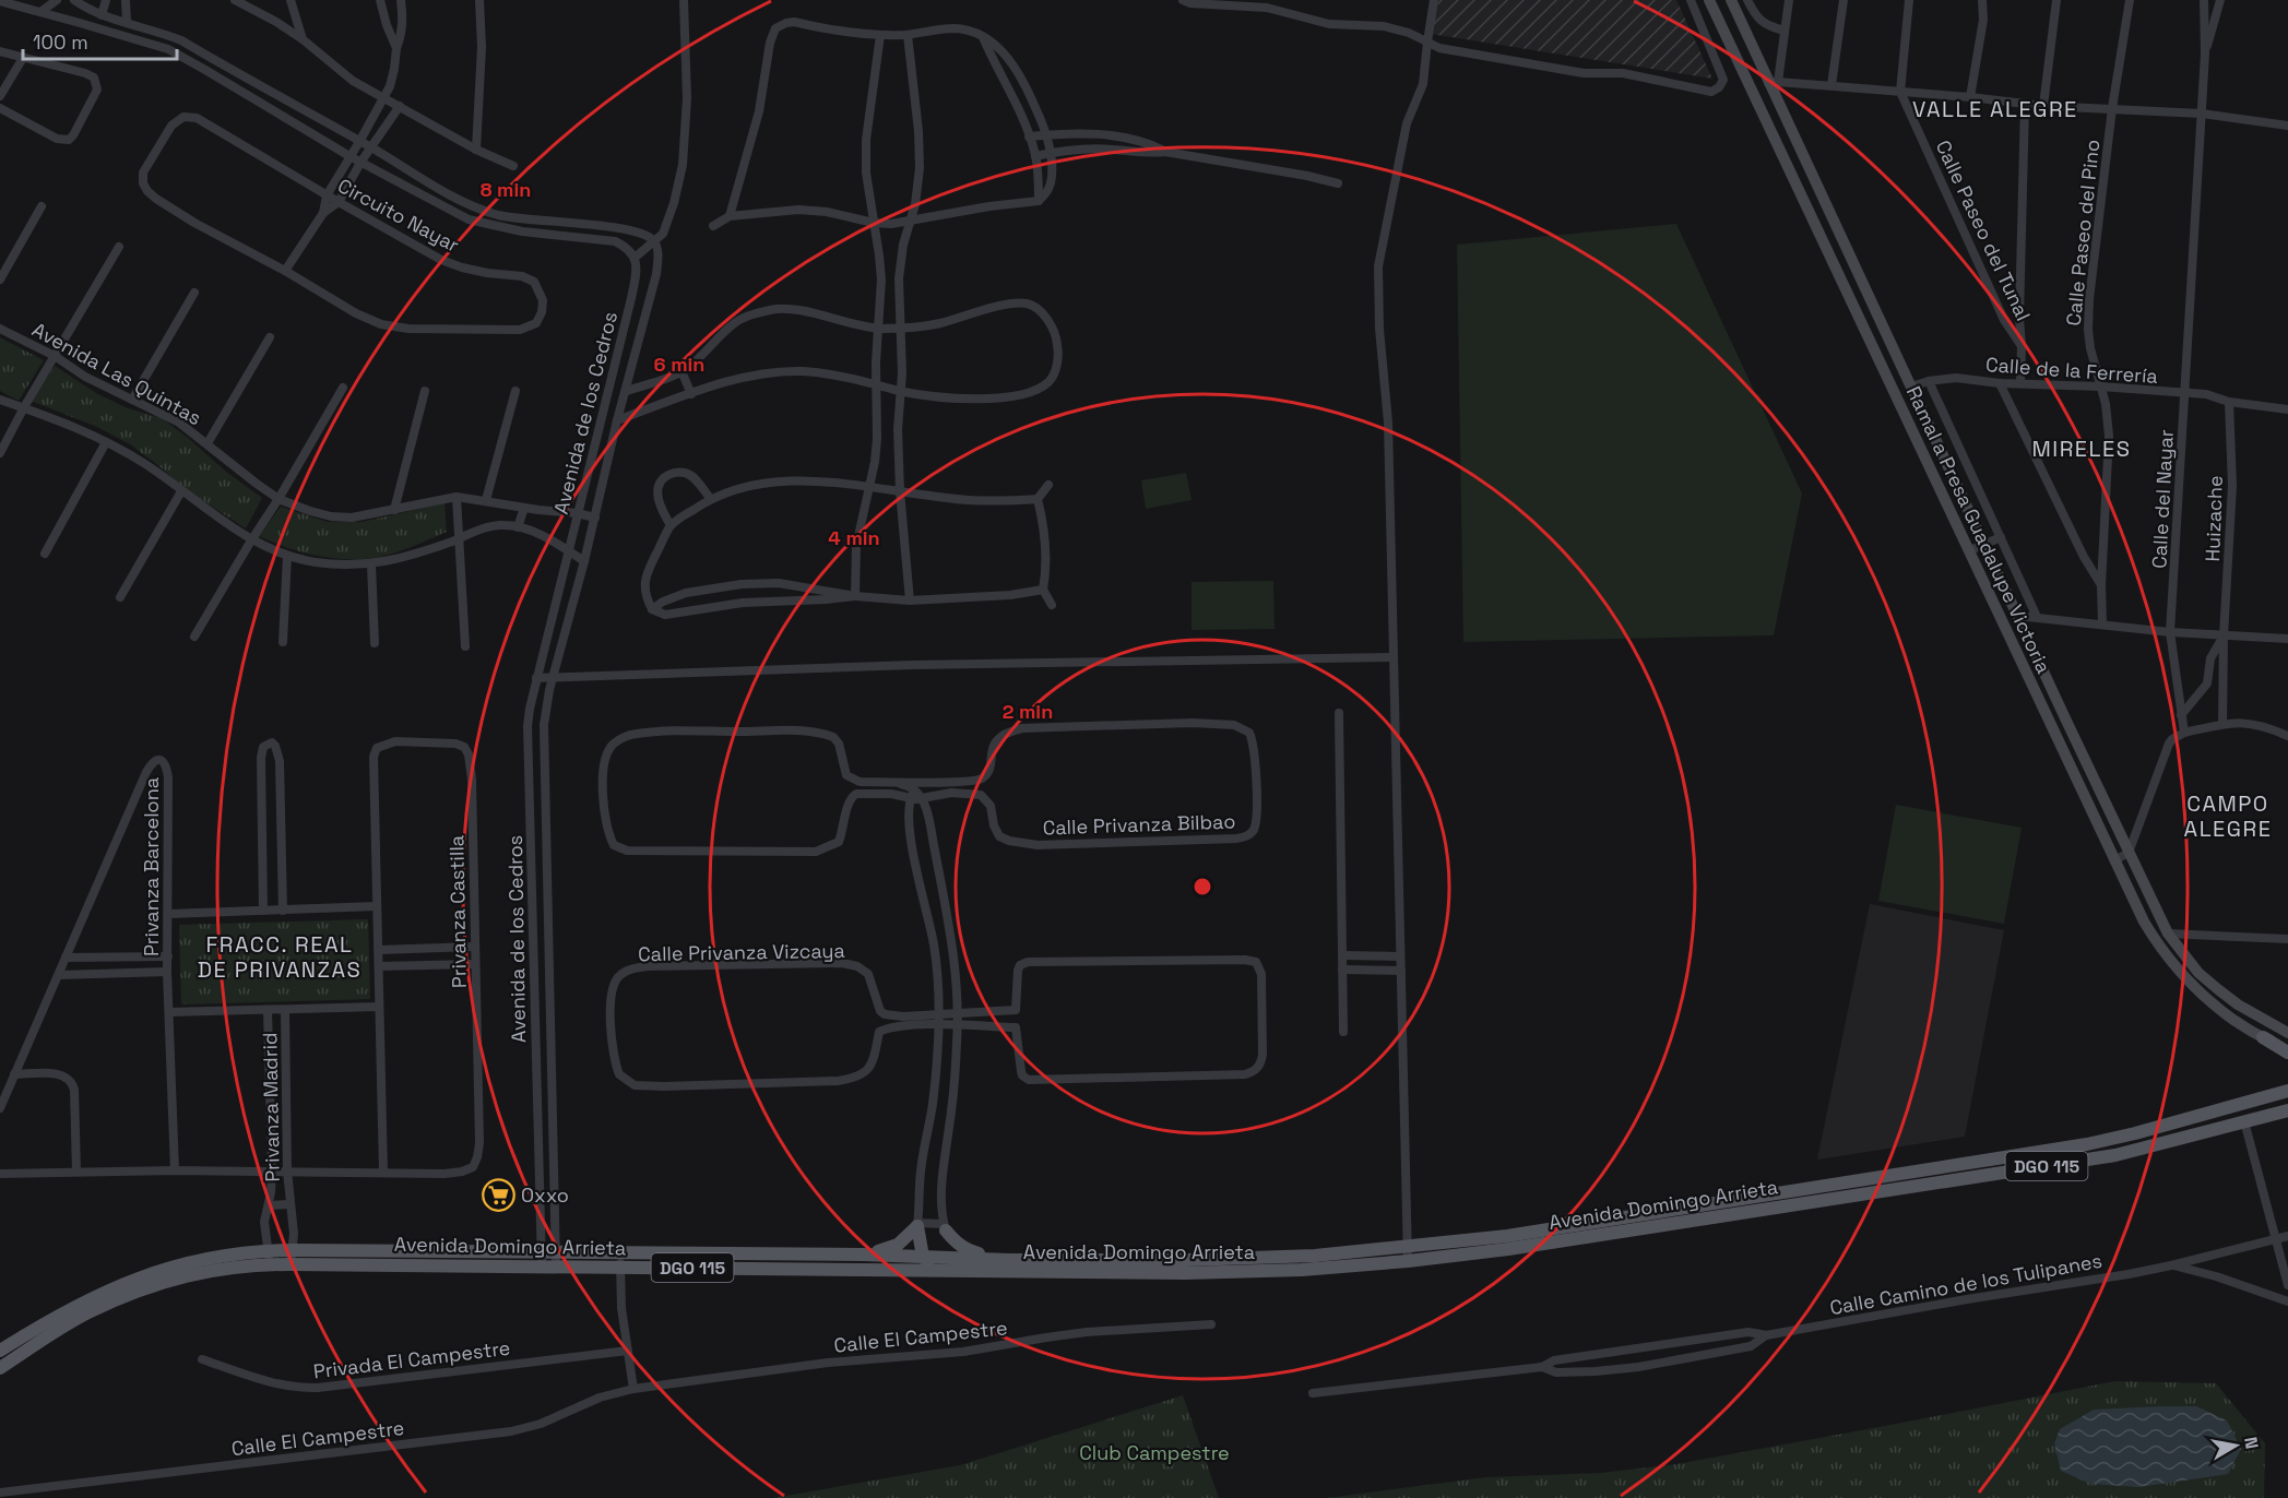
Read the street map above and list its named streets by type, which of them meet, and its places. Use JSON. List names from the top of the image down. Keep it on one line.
{"streets":{"main road":["Ramal a Presa Guadalupe Victoria","DGO 115","Avenida Domingo Arrieta"],"street":["Circuito Nayar","Calle Paseo del Tunal","Calle Paseo del Pino","Calle de la Ferrería","Avenida Las Quintas","Avenida de los Cedros","Calle del Nayar","Huizache","Calle Privanza Bilbao","Privanza Barcelona","Privanza Castilla","Calle Privanza Vizcaya","Privanza Madrid","Calle Camino de los Tulipanes","Calle El Campestre","Privada El Campestre"]},"crossings":[["Calle Paseo del Pino","Calle de la Ferrería"],["Calle de la Ferrería","Calle del Nayar"],["Calle de la Ferrería","Huizache"],["Calle de la Ferrería","Ramal a Presa Guadalupe Victoria"],["Avenida Las Quintas","Avenida de los Cedros"],["Avenida de los Cedros","Avenida Domingo Arrieta"],["Privanza Barcelona","Privanza Castilla"],["Privanza Castilla","Privanza Madrid"],["Privanza Madrid","Avenida Domingo Arrieta"]],"districts":["VALLE ALEGRE","MIRELES","CAMPO ALEGRE","FRACC. REAL DE PRIVANZAS"],"parks":["Club Campestre"],"places":{"supermarket":["Oxxo"]},"scale_bar":"100 m","north":"right","rings":["8 min","6 min","4 min","2 min"]}
